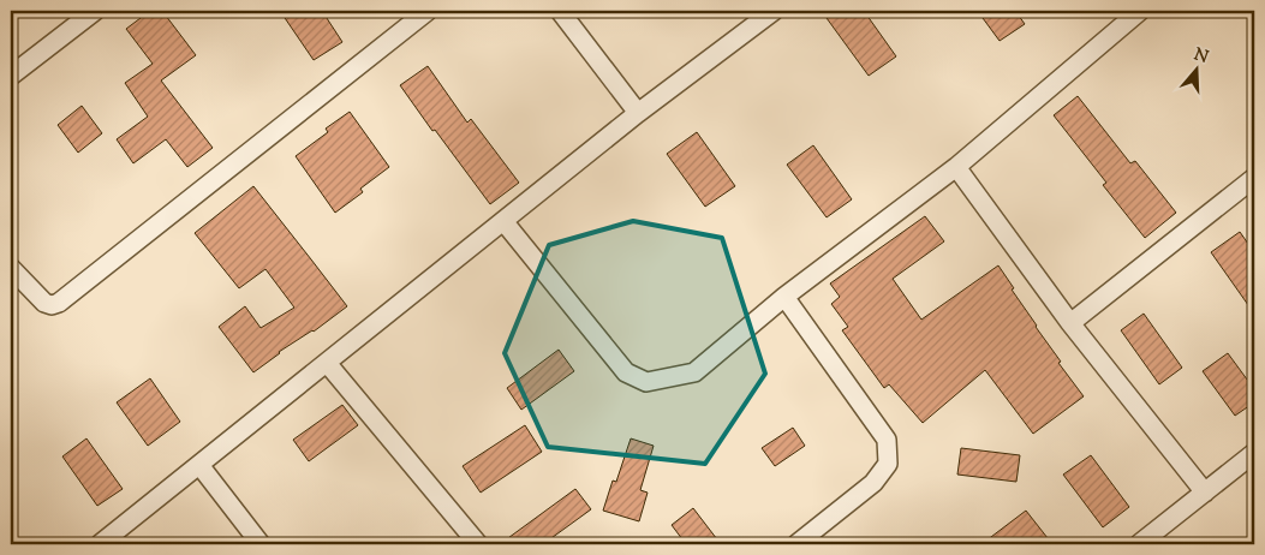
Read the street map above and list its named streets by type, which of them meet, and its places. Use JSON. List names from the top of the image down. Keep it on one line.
{"north":"top"}
